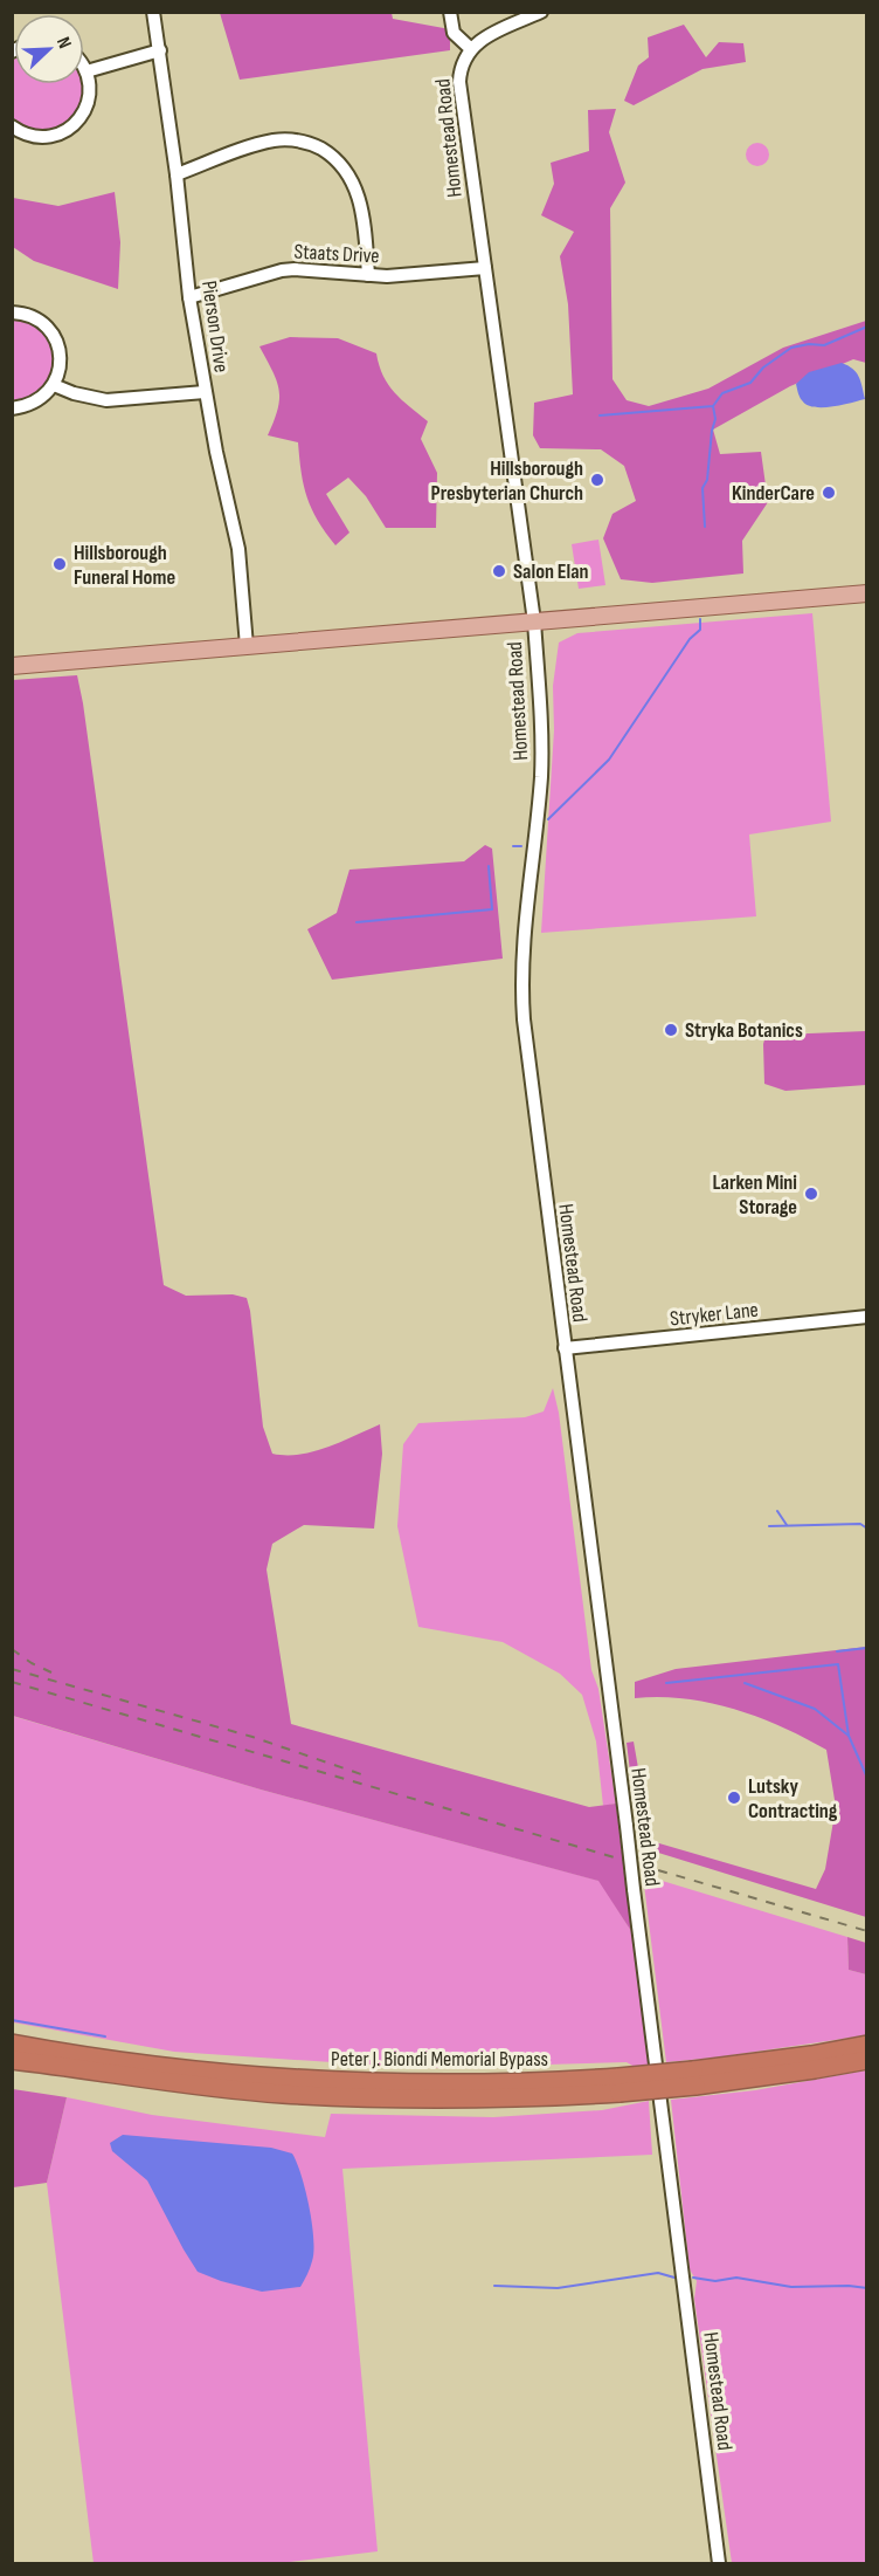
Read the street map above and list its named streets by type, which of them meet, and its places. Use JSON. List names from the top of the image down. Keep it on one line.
{"streets":{"highway":["Peter J. Biondi Memorial Bypass"],"street":["Homestead Road","Staats Drive","Pierson Drive","Stryker Lane"]},"crossings":[["Homestead Road","Staats Drive"],["Homestead Road","Stryker Lane"],["Staats Drive","Pierson Drive"]],"places":["Hillsborough Presbyterian Church","KinderCare","Hillsborough Funeral Home","Salon Elan","Stryka Botanics","Larken Mini Storage","Lutsky Contracting"],"north":"top right"}
